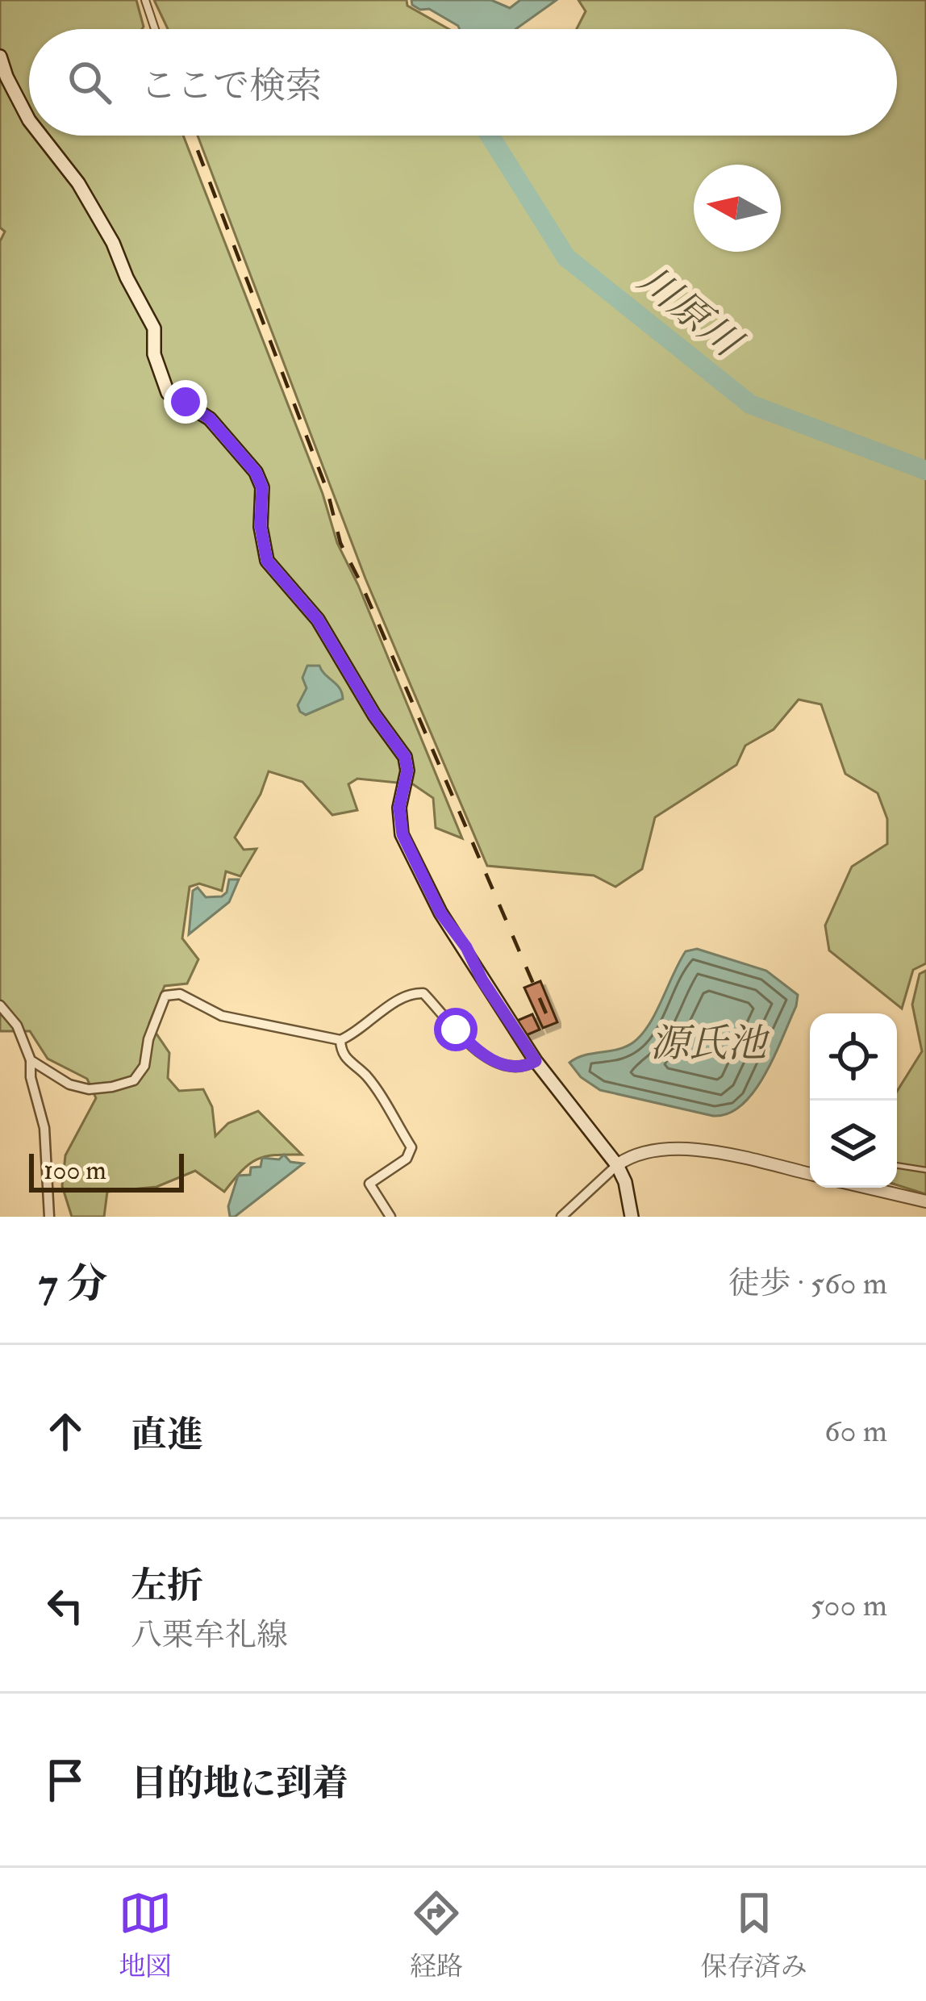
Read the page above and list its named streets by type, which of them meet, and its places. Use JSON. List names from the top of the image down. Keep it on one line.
{"water":["川原川","源氏池"],"scale_bar":"100 m","north":"left","page":{"search":"ここで検索","scale":"100 m","heading":["7 分","徒歩 · 560 m"],"list":[["直進","60 m"],["左折","八栗牟礼線","500 m"],"目的地に到着"],"nav":["地図","経路","保存済み"]}}
